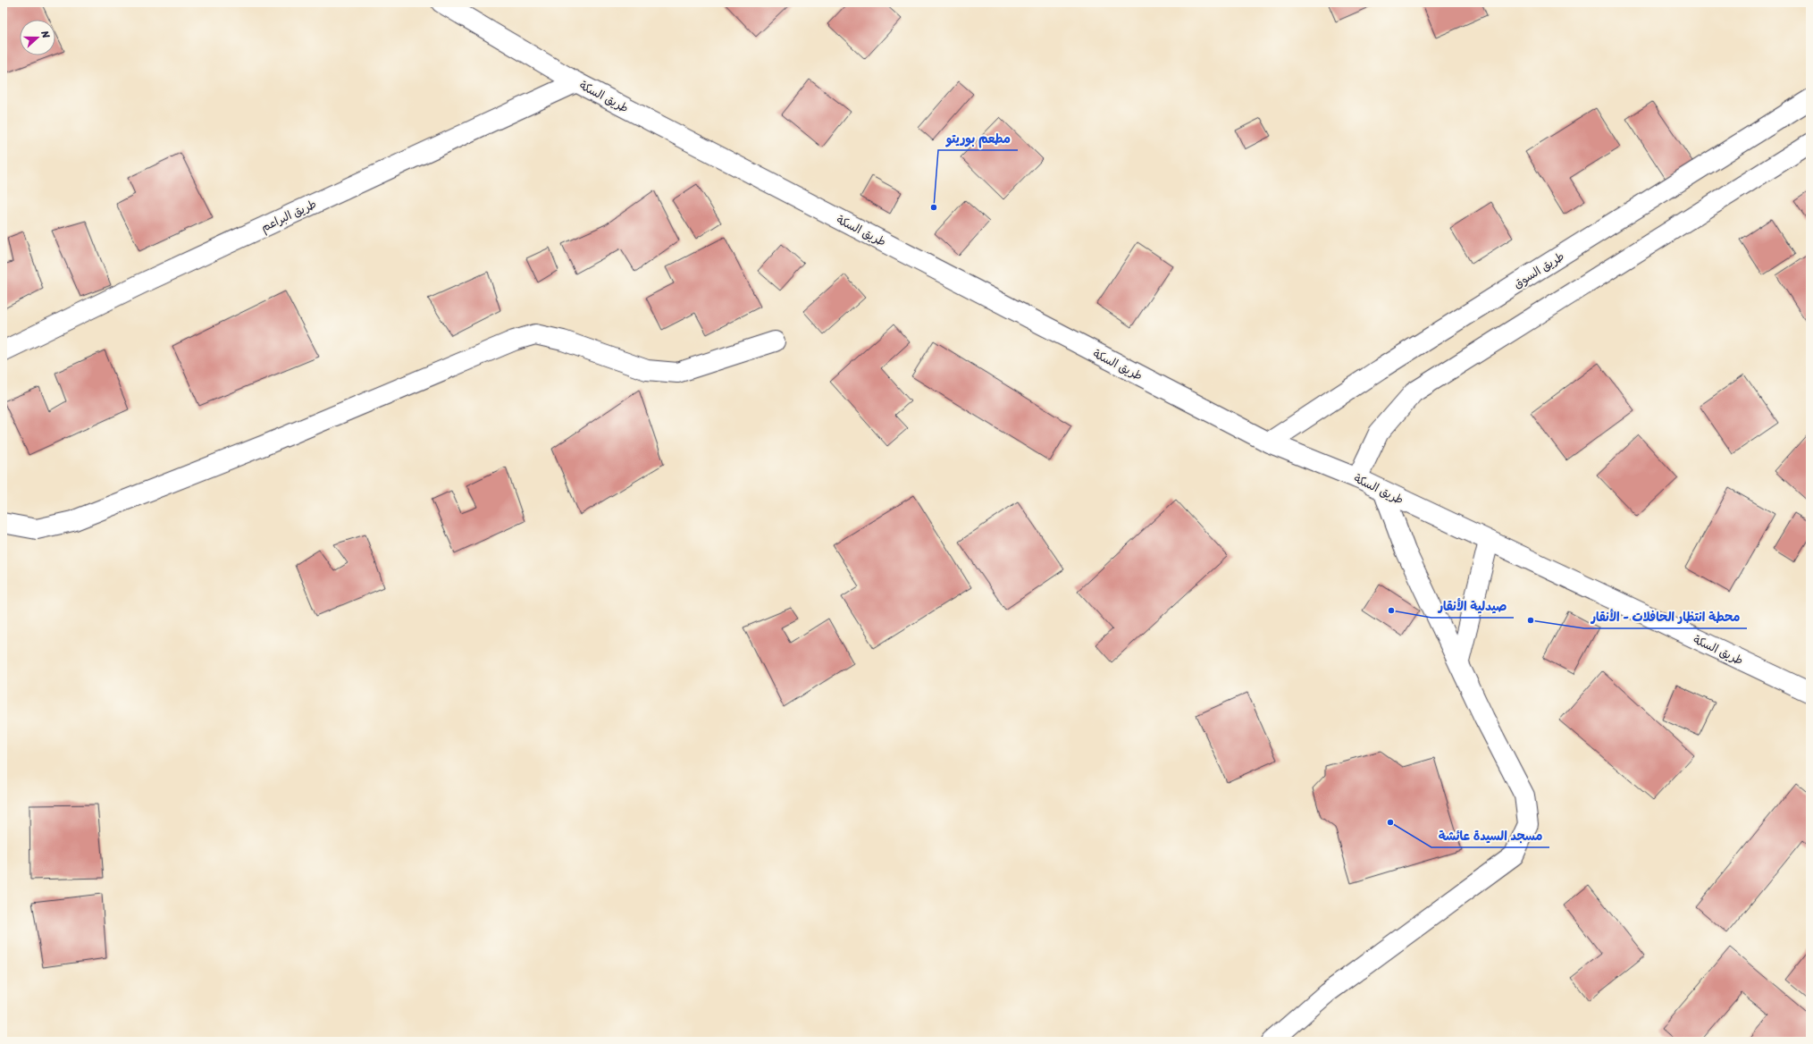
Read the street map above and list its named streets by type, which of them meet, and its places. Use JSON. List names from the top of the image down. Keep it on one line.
{"streets":{"main road":["طريق السكة","طريق البراعم","طريق السوق"]},"crossings":[["طريق السكة","طريق البراعم"],["طريق السكة","طريق السوق"]],"places":["مطعم بوريتو","صيدلية الأنقار","محطة انتظار الحافلات - الأنقار","مسجد السيدة عائشة"],"north":"right"}
